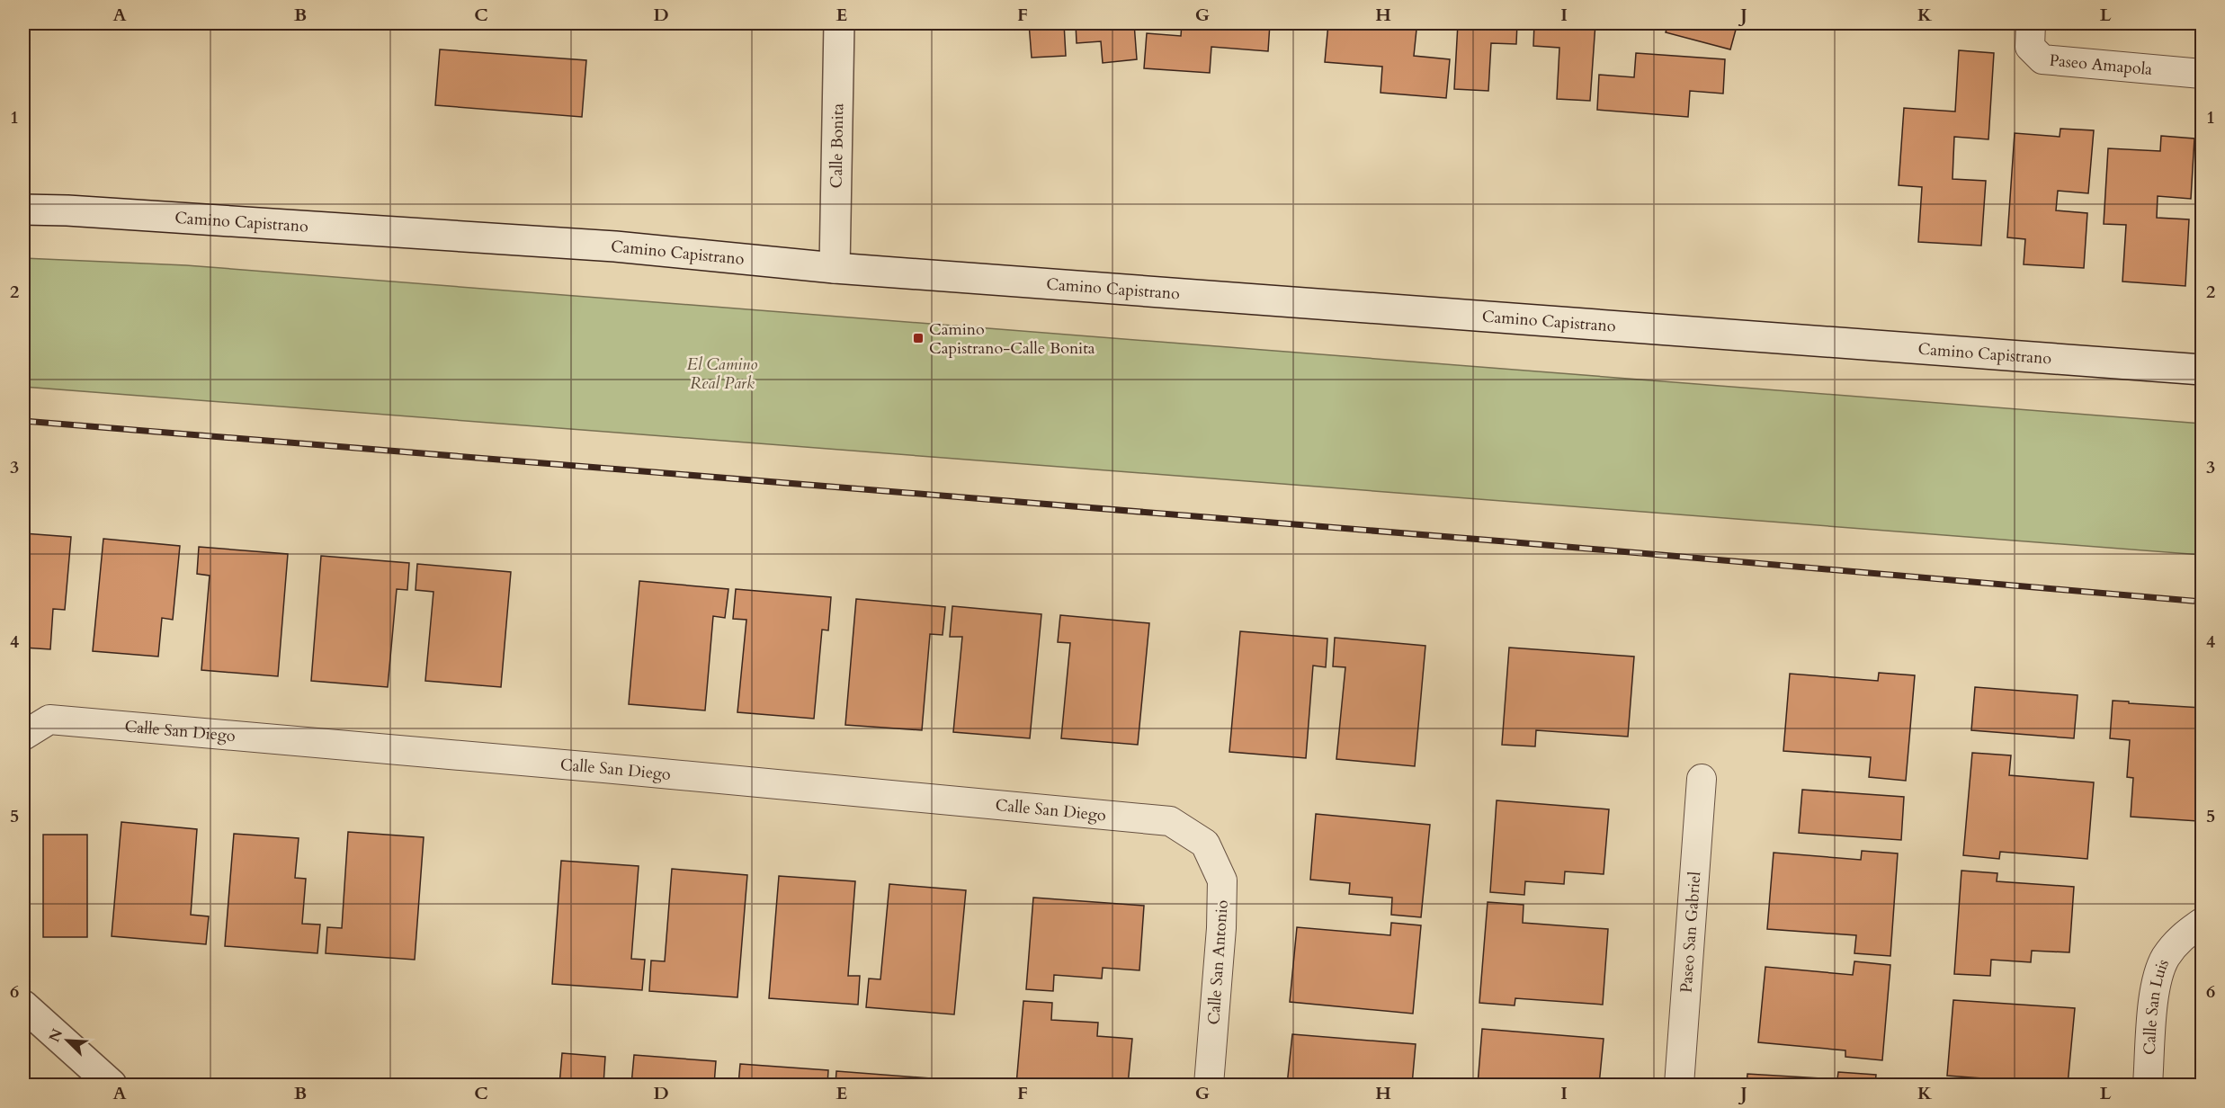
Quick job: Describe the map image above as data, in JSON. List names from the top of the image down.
{
  "streets": {
    "main road": ["Calle Bonita", "Camino Capistrano"],
    "street": [
      "Paseo Amapola",
      "Calle San Diego",
      "Paseo San Gabriel",
      "Calle San Antonio",
      "Calle San Luis"
    ]
  },
  "crossings": [
    ["Calle Bonita", "Camino Capistrano"],
    ["Calle San Diego", "Calle San Antonio"]
  ],
  "parks": ["El Camino Real Park"],
  "places": {
    "transit": ["Camino Capistrano-Calle Bonita"]
  },
  "north": "top left",
  "grid": {
    "columns": [
      "A",
      "B",
      "C",
      "D",
      "E",
      "F",
      "G",
      "H",
      "I",
      "J",
      "K",
      "L"
    ],
    "rows": [
      "1",
      "2",
      "3",
      "4",
      "5",
      "6"
    ]
  }
}
